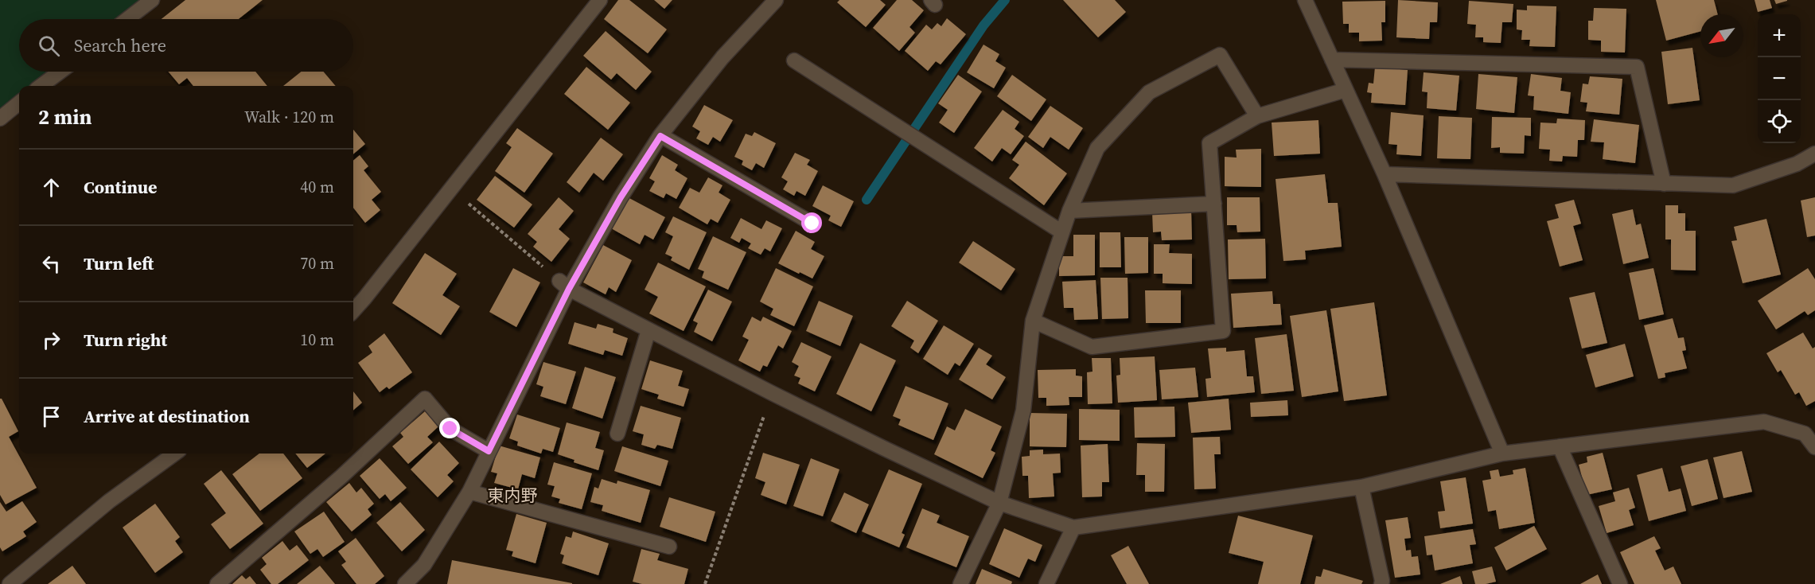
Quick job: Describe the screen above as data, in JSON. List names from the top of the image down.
{
  "districts": ["東内野"],
  "north": "bottom left",
  "page": {
    "map_buttons": ["+", "−"],
    "search": "Search here",
    "heading": ["2 min", "Walk · 120 m"],
    "list": [
      ["Continue", "40 m"],
      ["Turn left", "70 m"],
      ["Turn right", "10 m"],
      "Arrive at destination"
    ]
  }
}
